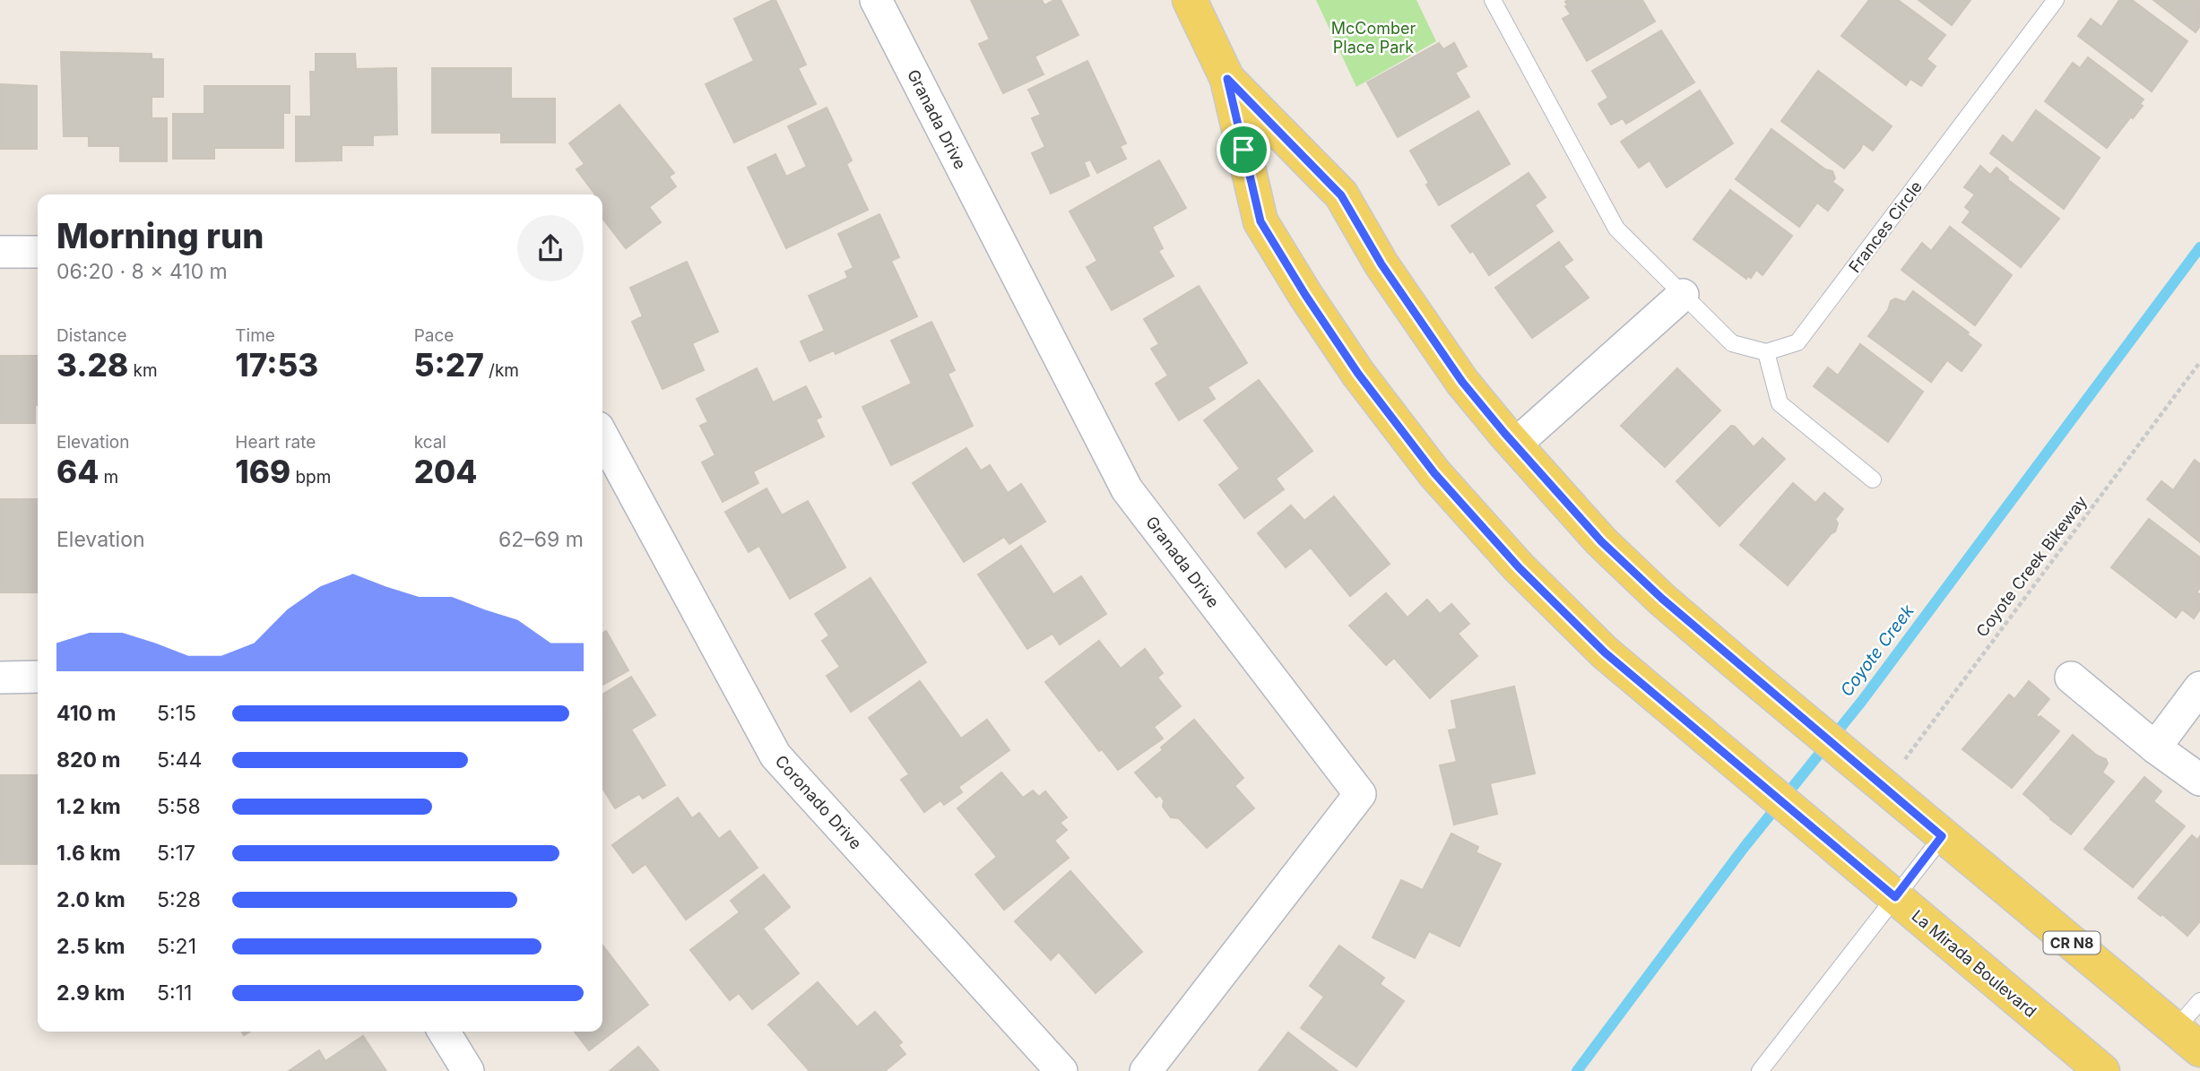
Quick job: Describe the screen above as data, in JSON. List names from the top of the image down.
{
  "streets": {
    "main road": ["CR N8", "La Mirada Boulevard"],
    "street": ["Granada Drive", "Coronado Drive"],
    "lane": ["Frances Circle"],
    "path": ["Coyote Creek Bikeway"]
  },
  "crossings": [
    ["Coyote Creek Bikeway", "La Mirada Boulevard"]
  ],
  "water": ["Coyote Creek"],
  "parks": ["McComber Place Park"],
  "page": {
    "heading": ["Morning run", "06:20 · 8 × 410 m"],
    "stats": [
      ["Distance", "3.28 km"],
      ["Time", "17:53"],
      ["Pace", "5:27 /km"],
      ["Elevation", "64 m"],
      ["Heart rate", "169 bpm"],
      ["kcal", "204"]
    ],
    "chart": ["Elevation", "62–69 m"],
    "list": [
      {
        "name": "410 m",
        "note": "5:15"
      },
      {
        "name": "820 m",
        "note": "5:44"
      },
      {
        "name": "1.2 km",
        "note": "5:58"
      },
      {
        "name": "1.6 km",
        "note": "5:17"
      },
      {
        "name": "2.0 km",
        "note": "5:28"
      },
      {
        "name": "2.5 km",
        "note": "5:21"
      },
      {
        "name": "2.9 km",
        "note": "5:11"
      }
    ]
  }
}
